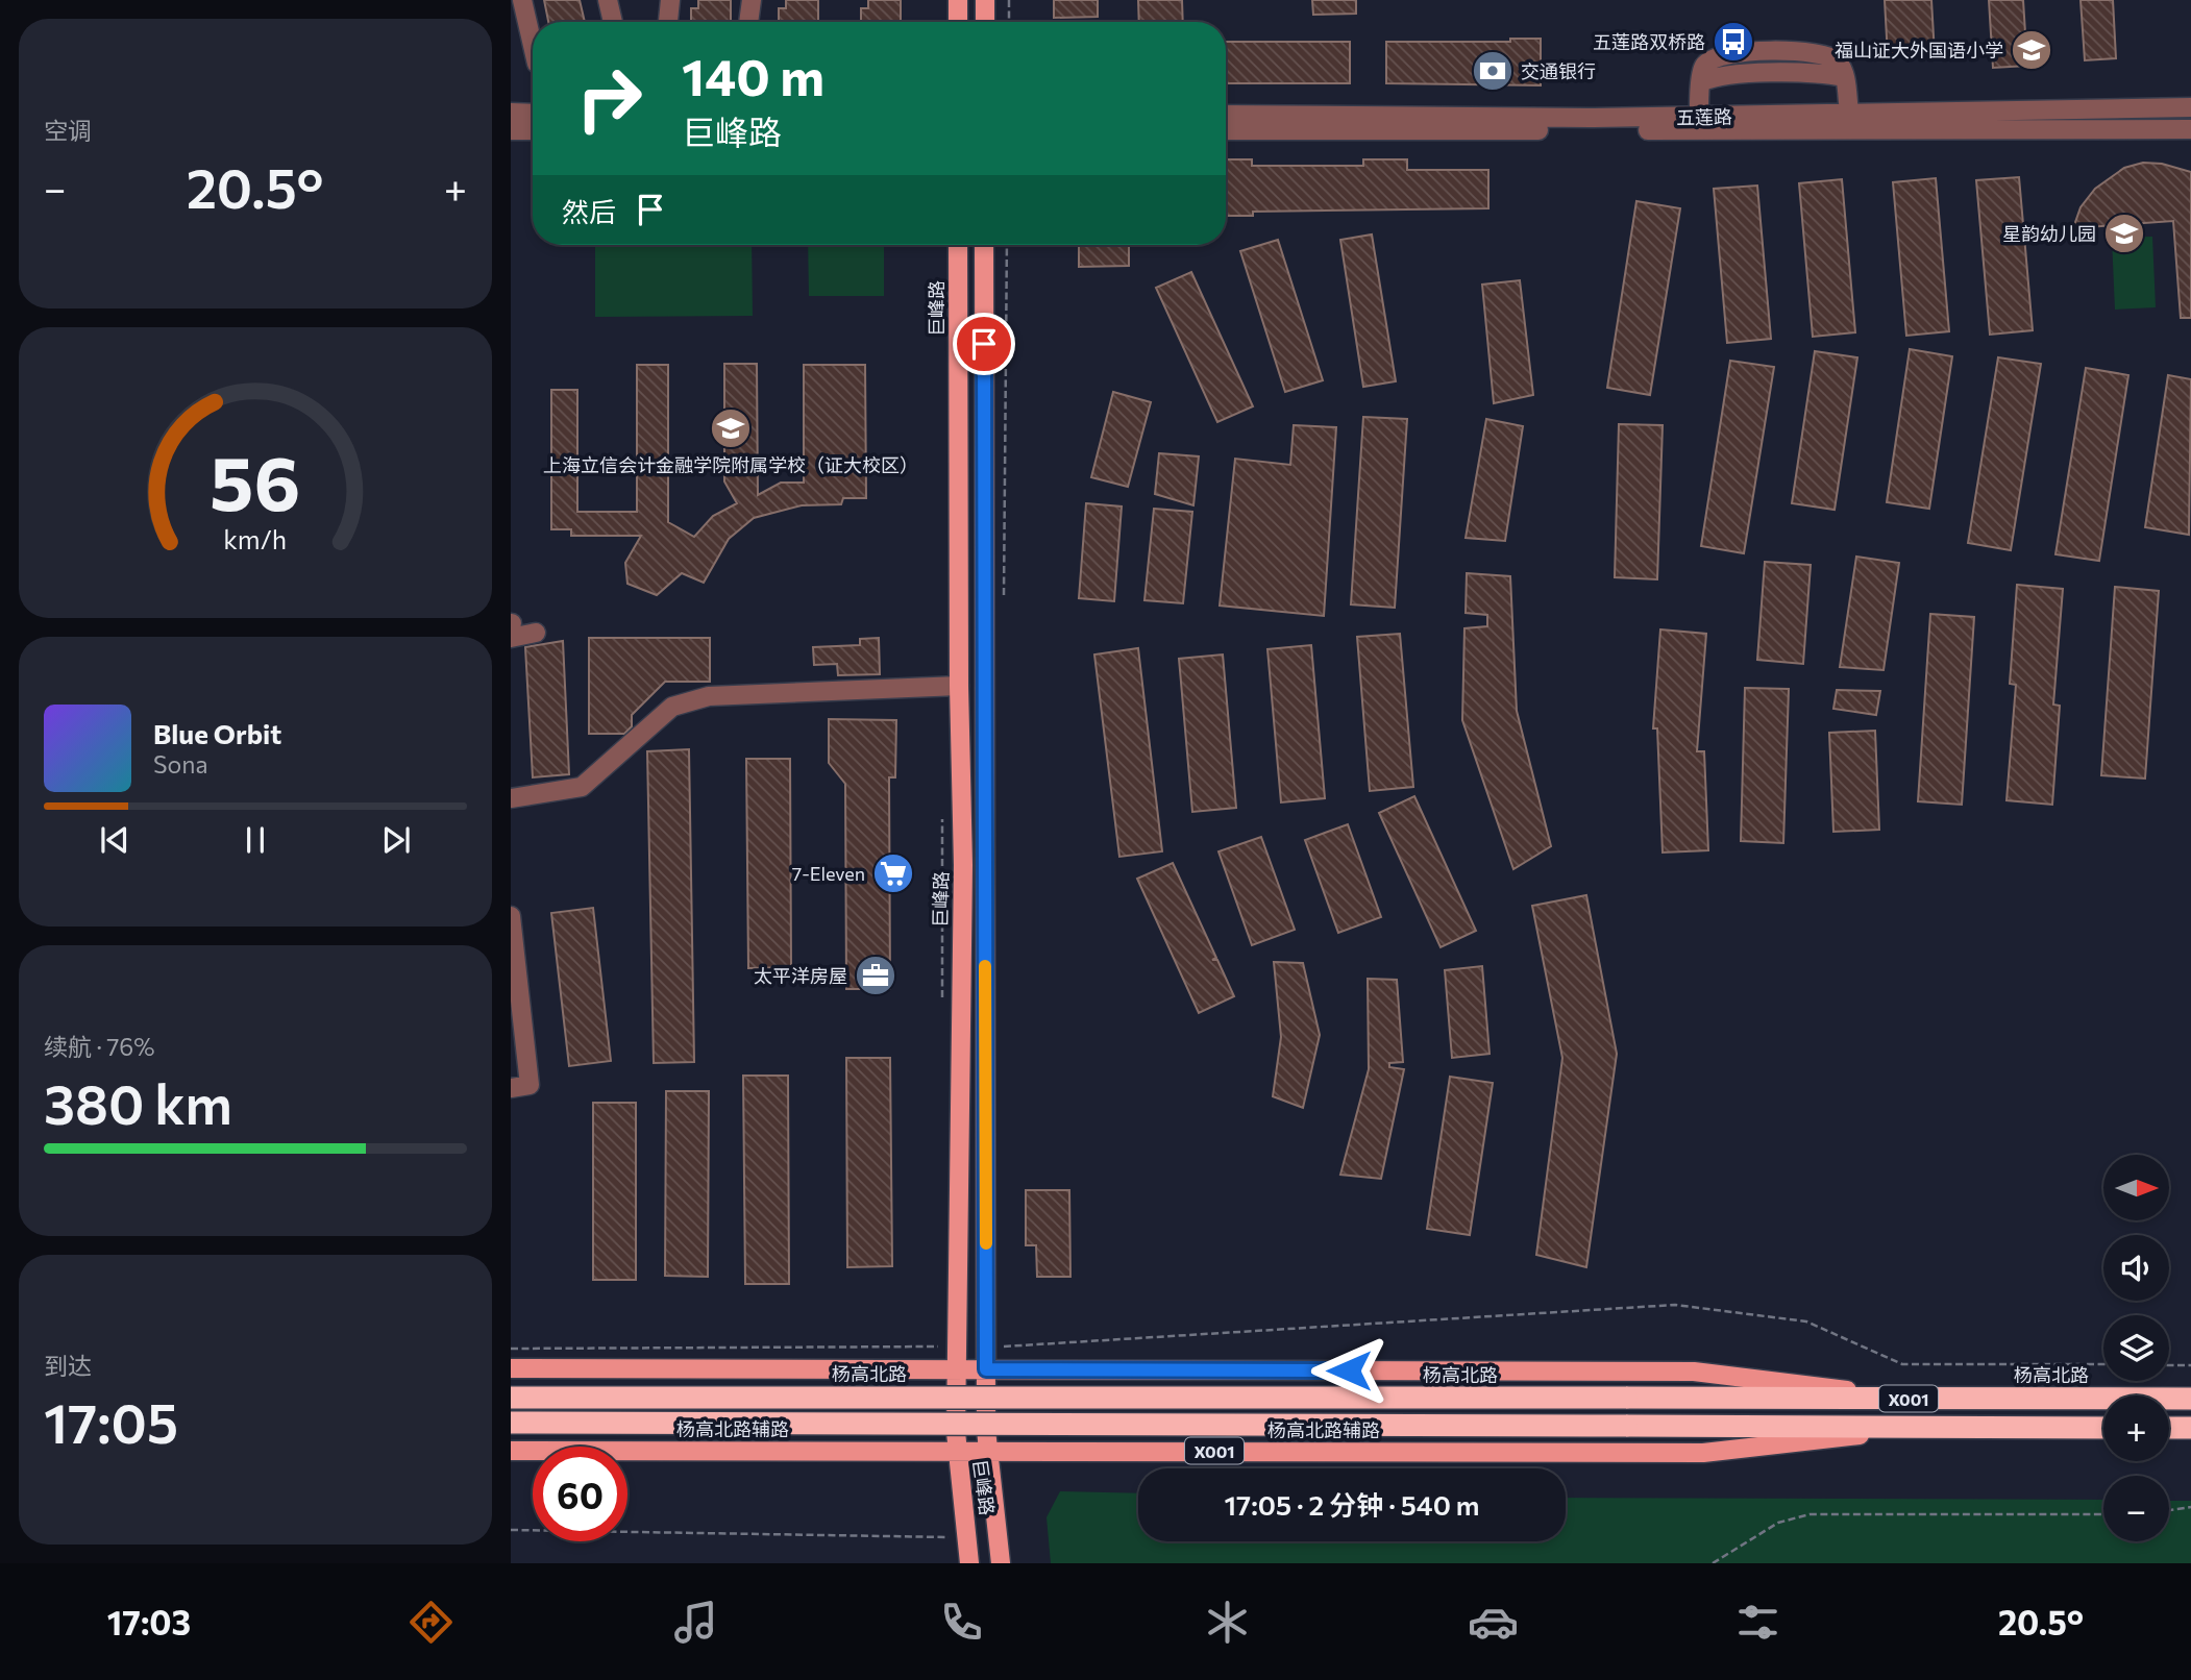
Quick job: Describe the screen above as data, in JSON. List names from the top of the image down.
{
  "streets": {
    "highway": ["杨高北路", "X001"],
    "main road": ["巨峰路", "杨高北路辅路"],
    "street": ["五莲路"]
  },
  "crossings": [
    ["巨峰路", "X001"],
    ["巨峰路", "杨高北路辅路"],
    ["杨高北路", "X001"],
    ["X001", "杨高北路辅路"]
  ],
  "places": {
    "bus stop": ["五莲路双桥路"],
    "school or university": ["福山证大外国语小学", "星韵幼儿园", "上海立信会计金融学院附属学校（证大校区）"],
    "bank": ["交通银行"],
    "supermarket": ["7-Eleven"],
    "office": ["太平洋房屋"]
  },
  "north": "right",
  "page": {
    "tile": [
      "空调",
      ["续航 · 76%", "380 km"],
      ["到达", "17:05"]
    ],
    "turn": ["140 m", "巨峰路"],
    "heat": ["−", "20.5°", "+"],
    "then": "然后",
    "song": ["Blue Orbit", "Sona"],
    "map_buttons": ["+", "−"],
    "limit": "60",
    "trip": "17:05 · 2 分钟 · 540 m",
    "tabs": ["17:03", "20.5°"],
    "gauge": ["56", "km/h"]
  }
}
